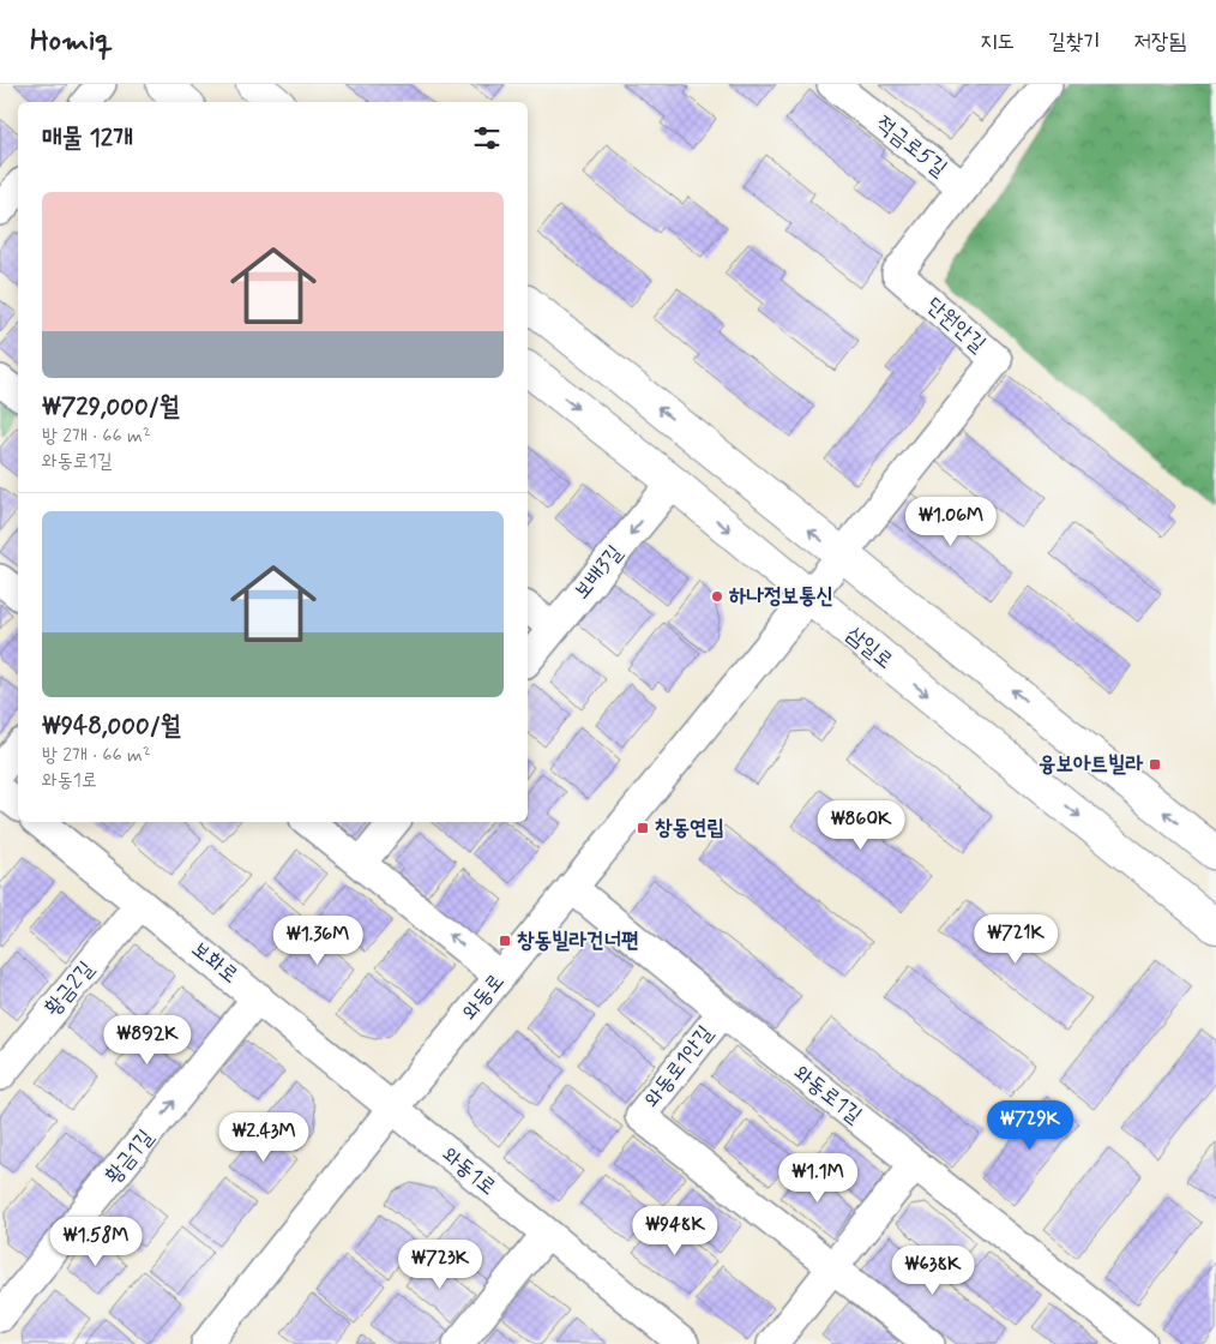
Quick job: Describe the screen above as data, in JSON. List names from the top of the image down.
{
  "streets": {
    "main road": ["삼일로"],
    "street": [
      "적금로5길",
      "단원안길",
      "보배3길",
      "보화로",
      "황금2길",
      "와동로",
      "와동로1안길",
      "와동로1길",
      "황금1길",
      "와동1로"
    ]
  },
  "crossings": [
    ["적금로5길", "단원안길"],
    ["단원안길", "삼일로"],
    ["단원안길", "와동로"],
    ["보배3길", "삼일로"],
    ["삼일로", "와동로"],
    ["보화로", "황금2길"],
    ["보화로", "와동로"],
    ["보화로", "황금1길"],
    ["보화로", "와동1로"],
    ["와동로", "와동로1길"],
    ["와동로", "와동1로"],
    ["와동로1안길", "와동로1길"]
  ],
  "one_way": ["보배3길", "황금1길"],
  "places": {
    "other": ["하나정보통신"],
    "transit": ["융보아트빌라", "창동연립", "창동빌라건너편"]
  },
  "page": {
    "header": "Homiq",
    "nav": ["지도", "길찾기", "저장됨"],
    "heading": "매물 12개",
    "list": [
      {
        "name": "₩729,000/월",
        "note": "방 2개 · 66 m² · 와동로1길"
      },
      {
        "name": "₩948,000/월",
        "note": "방 2개 · 66 m² · 와동1로"
      }
    ],
    "price": [
      "₩1.06M",
      "₩860K",
      "₩721K",
      "₩1.36M",
      "₩892K",
      "₩729K",
      "₩2.43M",
      "₩1.1M",
      "₩948K",
      "₩1.58M",
      "₩723K",
      "₩638K"
    ]
  }
}
